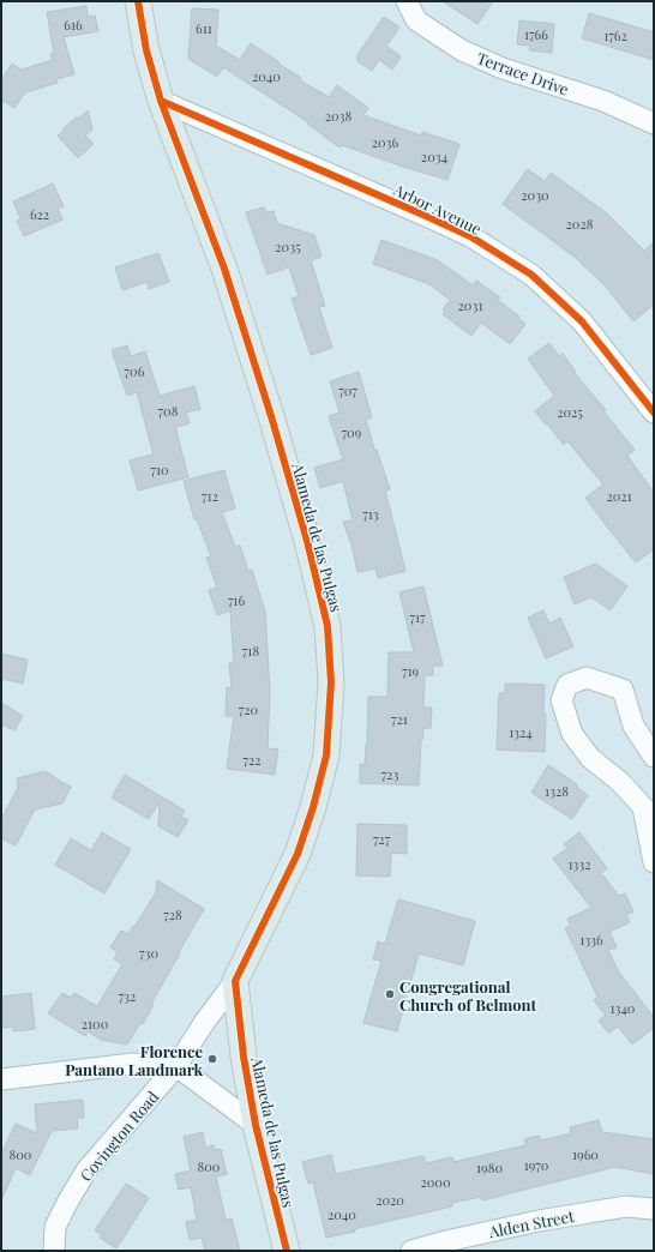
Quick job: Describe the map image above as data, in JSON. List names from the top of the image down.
{
  "streets": {
    "main road": ["Alameda de las Pulgas"],
    "street": [
      "Terrace Drive",
      "Arbor Avenue",
      "Covington Road",
      "Alden Street"
    ]
  },
  "crossings": [
    ["Arbor Avenue", "Alameda de las Pulgas"],
    ["Alameda de las Pulgas", "Covington Road"]
  ],
  "places": ["Congregational Church of Belmont", "Florence Pantano Landmark"],
  "house_numbers": [
    "616",
    "611",
    "1766",
    "1762",
    "2040",
    "2038",
    "2036",
    "2034",
    "2030",
    "622",
    "2028",
    "2035",
    "2031",
    "706",
    "707",
    "708",
    "2025",
    "709",
    "710",
    "712",
    "2021",
    "713",
    "716",
    "717",
    "718",
    "719",
    "720",
    "721",
    "1324",
    "722",
    "723",
    "1328",
    "727",
    "1332",
    "728",
    "1336",
    "730",
    "732",
    "1340",
    "2100",
    "800",
    "1960",
    "1970",
    "800",
    "1980",
    "2000",
    "2020",
    "2040"
  ]
}
